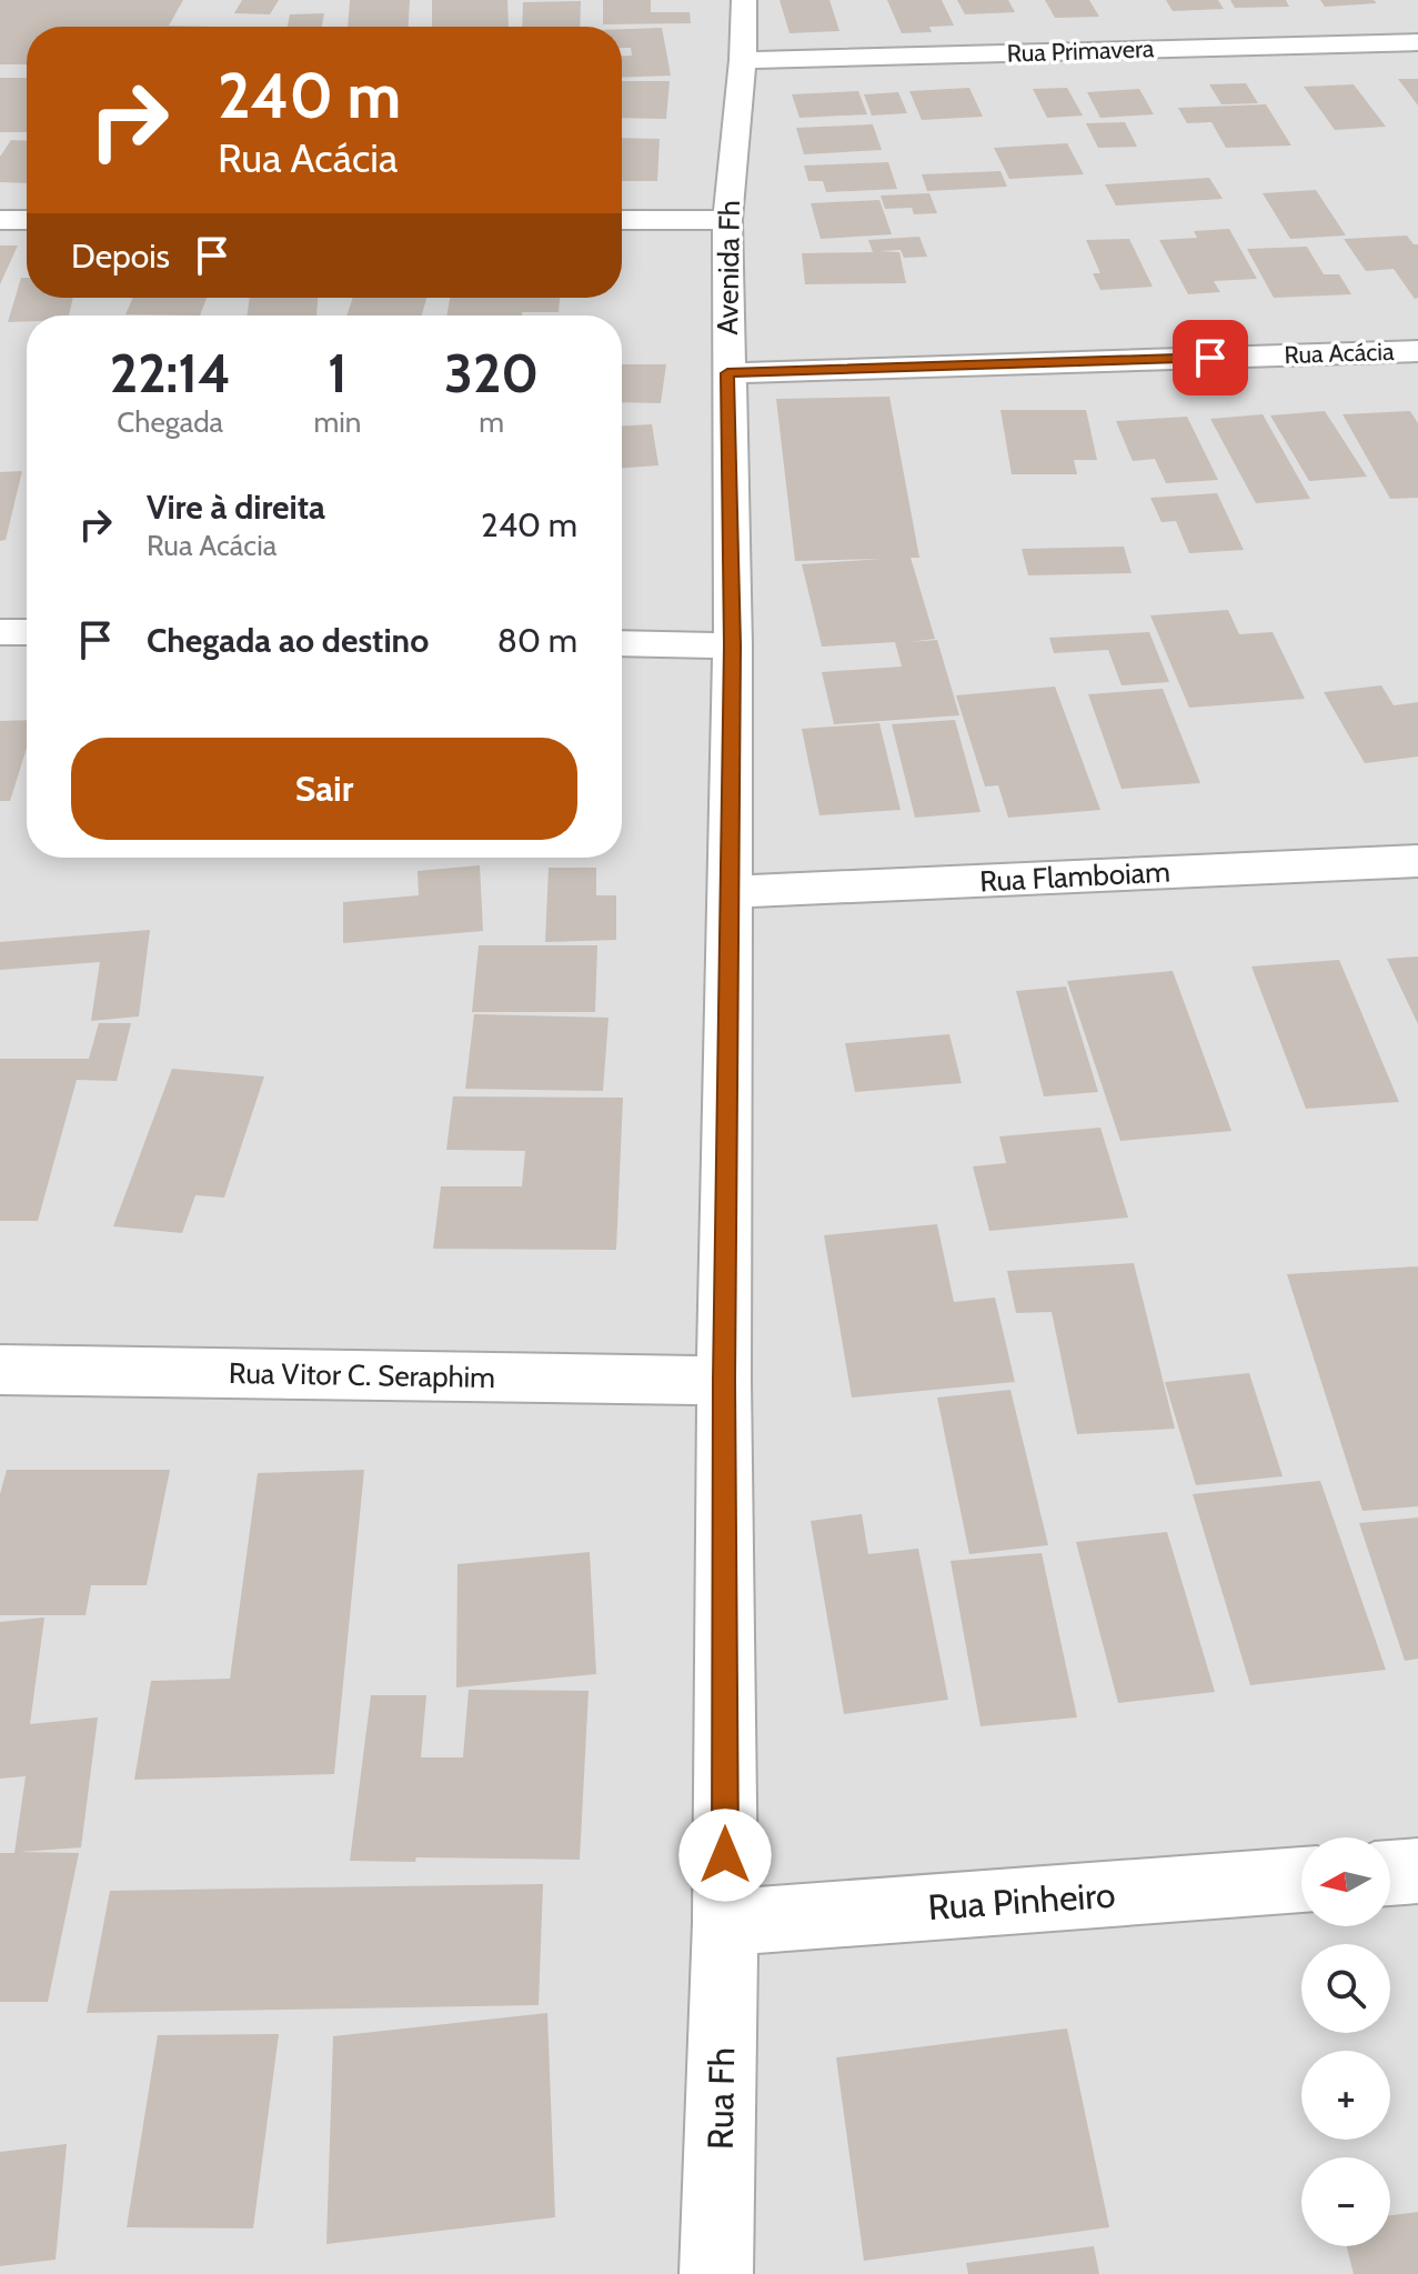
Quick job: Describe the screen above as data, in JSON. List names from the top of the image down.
{
  "streets": {
    "street": [
      "Rua Primavera",
      "Avenida Fh",
      "Rua Acácia",
      "Rua Flamboiam",
      "Rua Vitor C. Seraphim",
      "Rua Pinheiro",
      "Rua Fh"
    ]
  },
  "crossings": [
    ["Rua Primavera", "Avenida Fh"],
    ["Avenida Fh", "Rua Acácia"],
    ["Avenida Fh", "Rua Flamboiam"],
    ["Avenida Fh", "Rua Vitor C. Seraphim"],
    ["Avenida Fh", "Rua Pinheiro"],
    ["Avenida Fh", "Rua Fh"],
    ["Rua Pinheiro", "Rua Fh"]
  ],
  "north": "left",
  "page": {
    "turn": ["240 m", "Rua Acácia"],
    "then": "Depois",
    "eta": [
      "22:14",
      "Chegada",
      "1",
      "min",
      "320",
      "m"
    ],
    "list": [
      {
        "name": "Vire à direita",
        "note": "Rua Acácia",
        "value": "240 m"
      },
      {
        "name": "Chegada ao destino",
        "value": "80 m"
      }
    ],
    "buttons": "Sair",
    "map_buttons": ["+", "−"]
  }
}
